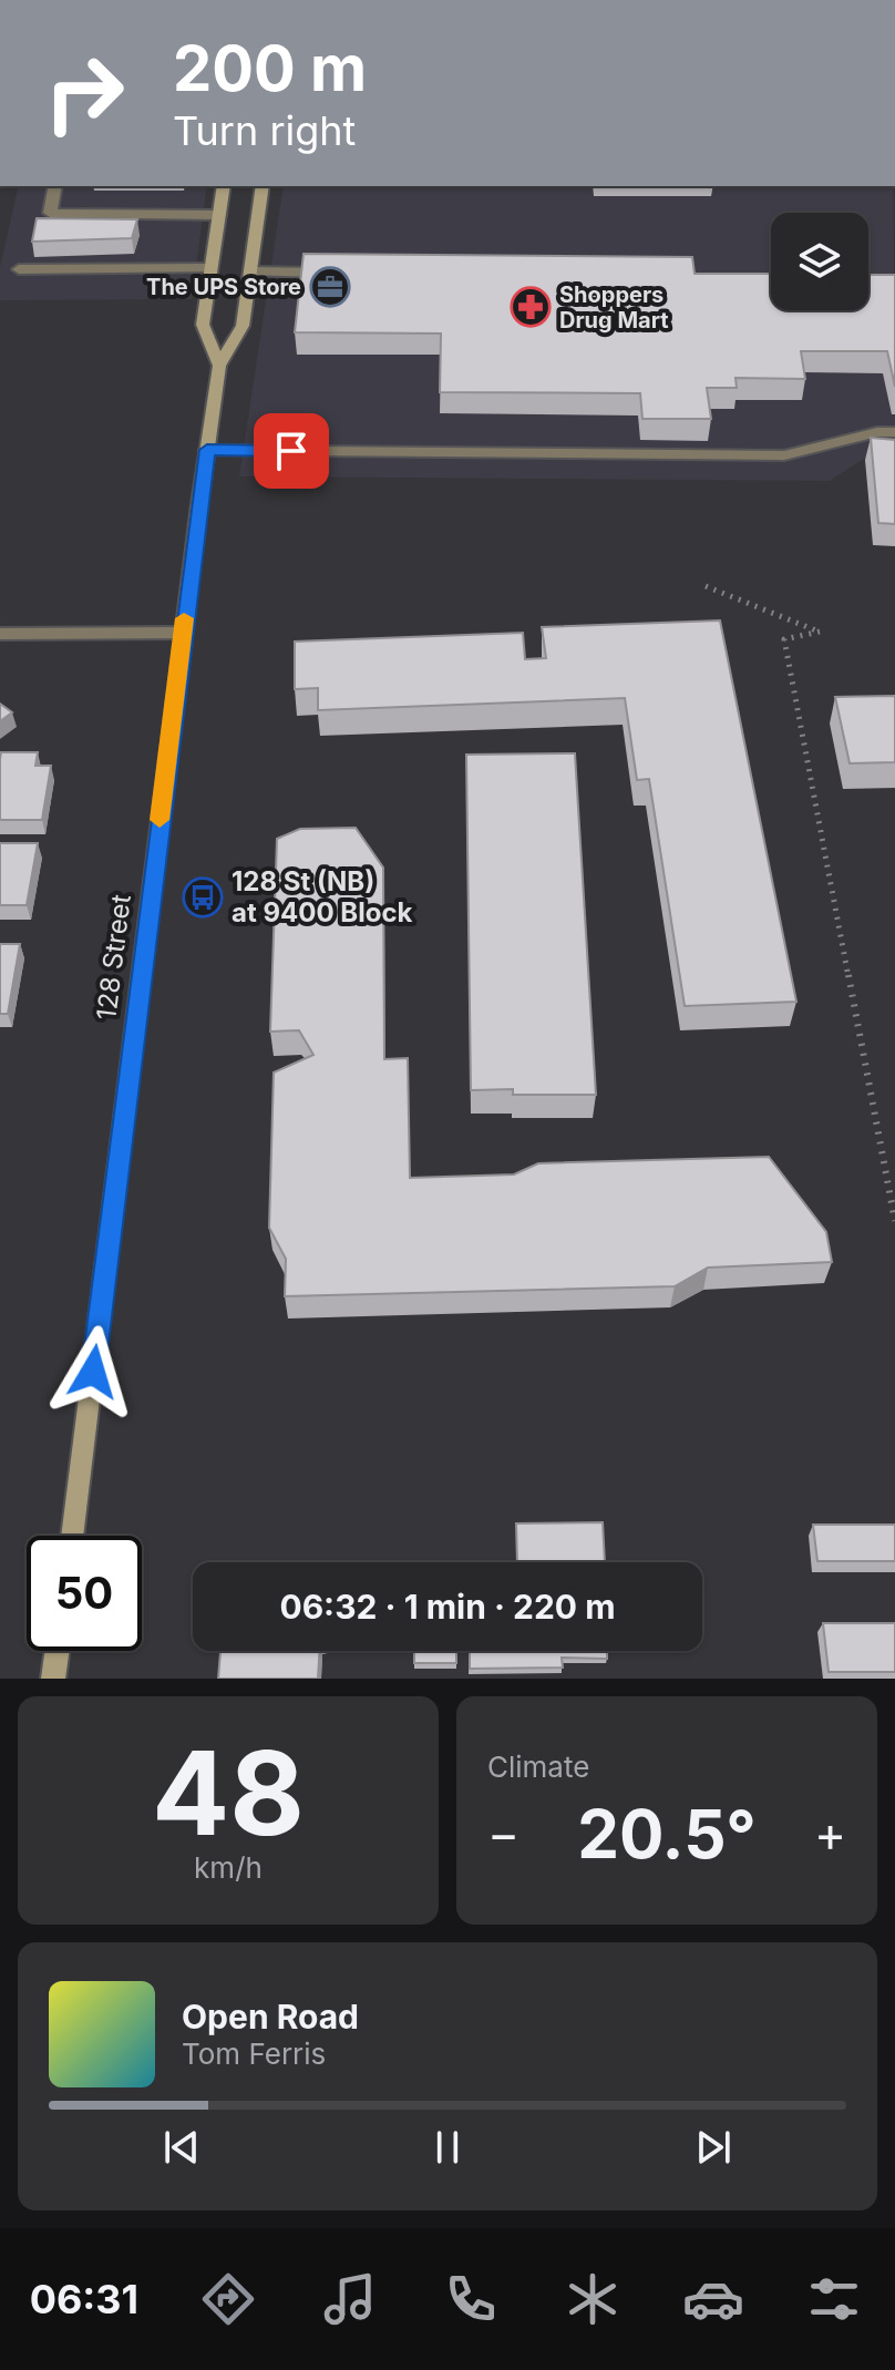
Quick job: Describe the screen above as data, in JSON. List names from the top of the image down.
{
  "streets": {
    "main road": ["128 Street"]
  },
  "places": {
    "office": ["The UPS Store"],
    "pharmacy": ["Shoppers Drug Mart"],
    "bus stop": ["128 St (NB) at 9400 Block"]
  },
  "page": {
    "turn": ["200 m", "Turn right"],
    "limit": "50",
    "trip": "06:32 · 1 min · 220 m",
    "tile": [
      ["48", "km/h"],
      "Climate"
    ],
    "heat": ["−", "20.5°", "+"],
    "song": ["Open Road", "Tom Ferris"],
    "tabs": "06:31"
  }
}
